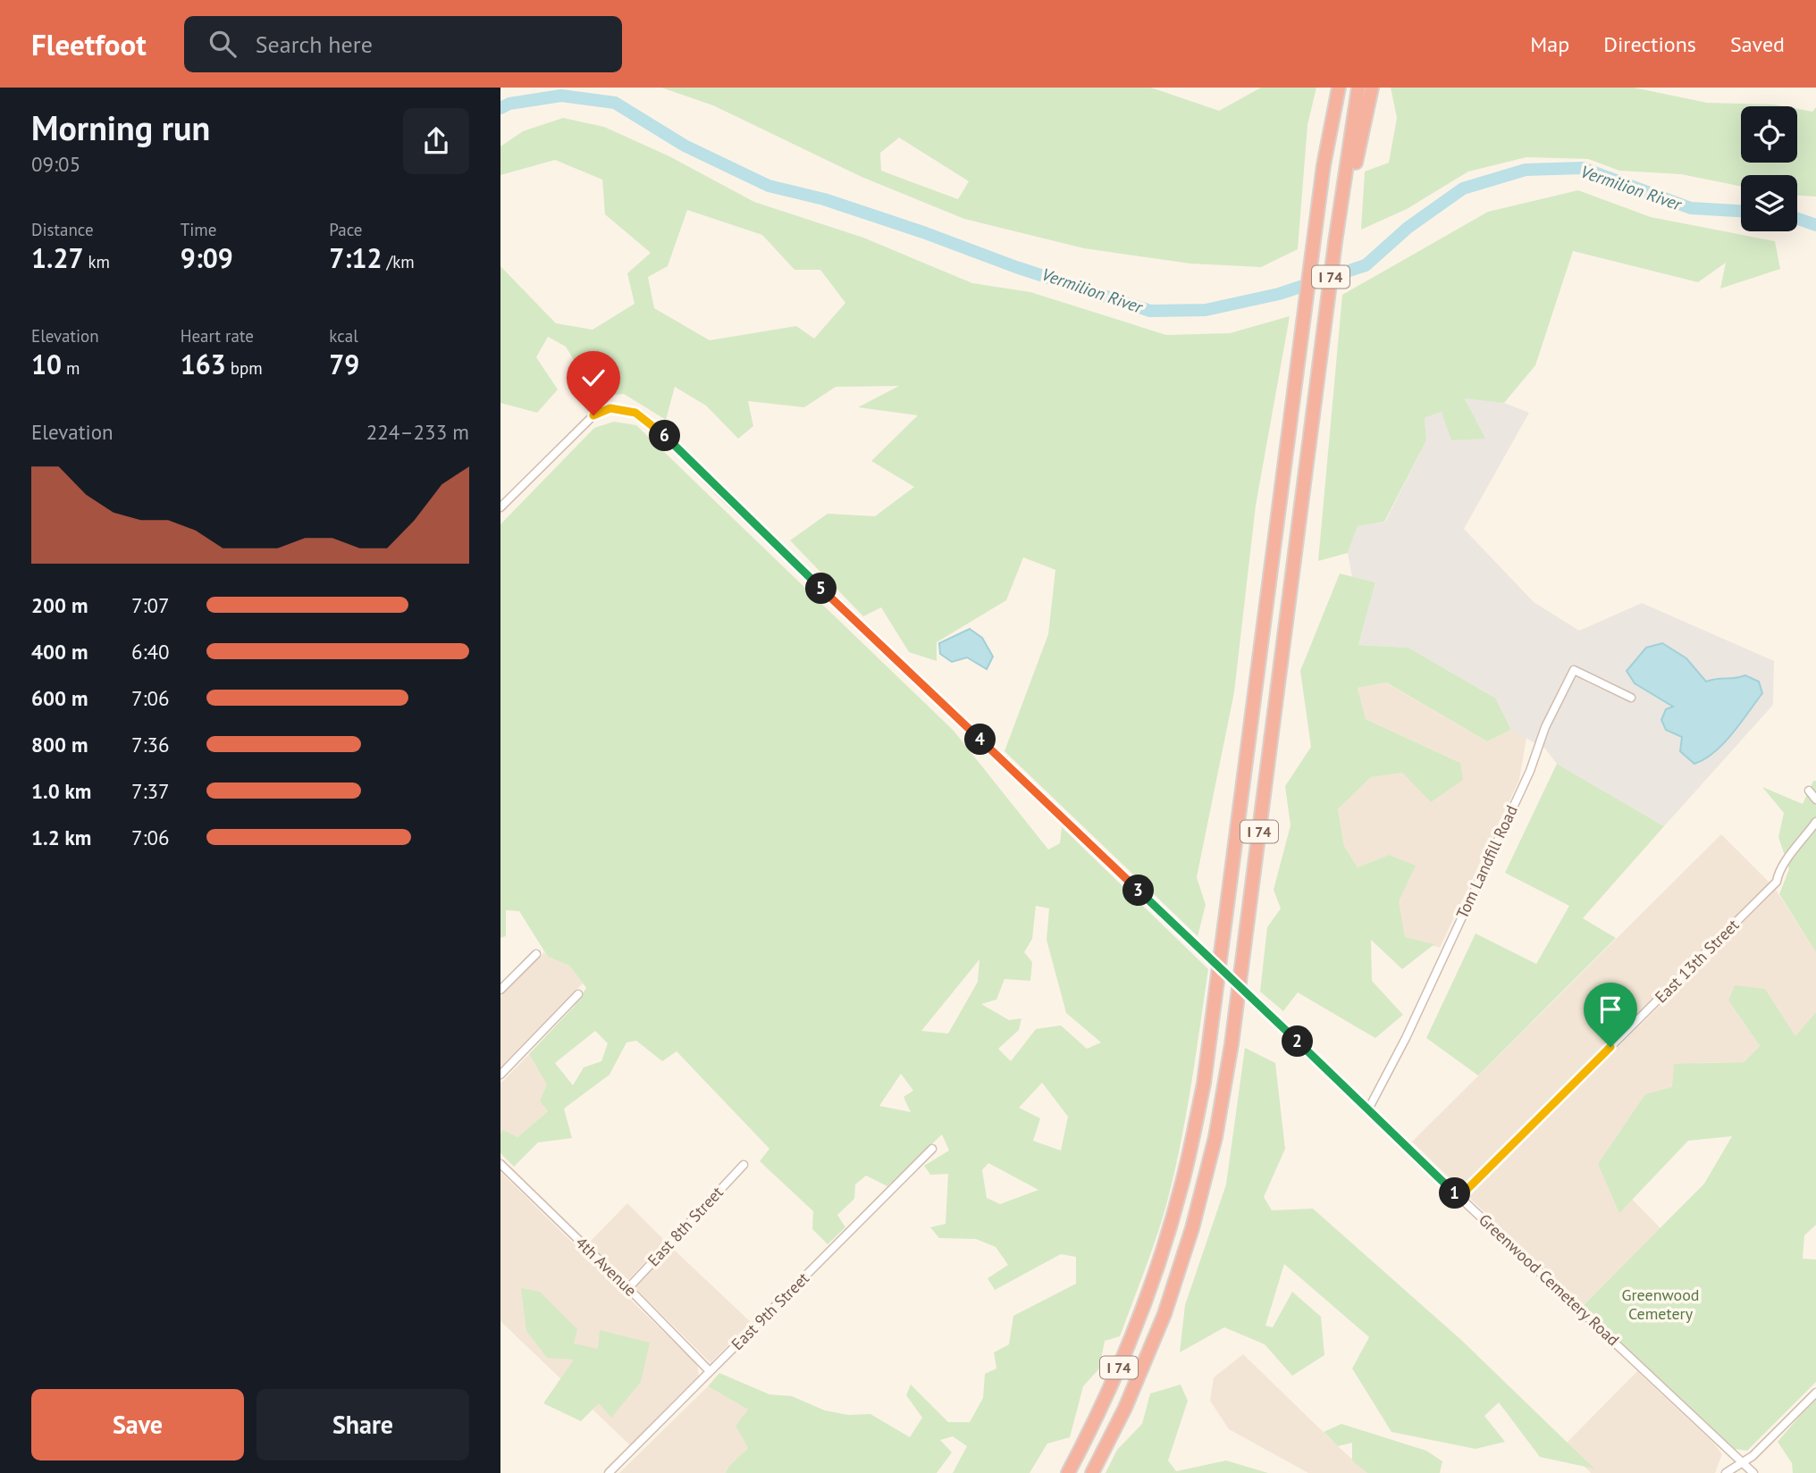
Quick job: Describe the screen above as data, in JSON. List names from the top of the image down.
{
  "streets": {
    "highway": ["I 74"],
    "street": [
      "Tom Landfill Road",
      "East 13th Street",
      "East 8th Street",
      "4th Avenue",
      "Greenwood Cemetery Road",
      "East 9th Street"
    ]
  },
  "crossings": [
    ["Tom Landfill Road", "Greenwood Cemetery Road"],
    ["East 13th Street", "Greenwood Cemetery Road"],
    ["East 8th Street", "4th Avenue"],
    ["4th Avenue", "East 9th Street"]
  ],
  "water": ["Vermilion River"],
  "parks": ["Greenwood Cemetery"],
  "page": {
    "header": "Fleetfoot",
    "search": "Search here",
    "nav": ["Map", "Directions", "Saved"],
    "heading": ["Morning run", "09:05"],
    "stats": [
      ["Distance", "1.27 km"],
      ["Time", "9:09"],
      ["Pace", "7:12 /km"],
      ["Elevation", "10 m"],
      ["Heart rate", "163 bpm"],
      ["kcal", "79"]
    ],
    "chart": ["Elevation", "224–233 m"],
    "pins": [
      "6",
      "5",
      "4",
      "3",
      "2",
      "1"
    ],
    "list": [
      {
        "name": "200 m",
        "note": "7:07"
      },
      {
        "name": "400 m",
        "note": "6:40"
      },
      {
        "name": "600 m",
        "note": "7:06"
      },
      {
        "name": "800 m",
        "note": "7:36"
      },
      {
        "name": "1.0 km",
        "note": "7:37"
      },
      {
        "name": "1.2 km",
        "note": "7:06"
      }
    ],
    "buttons": ["Save", "Share"]
  }
}
